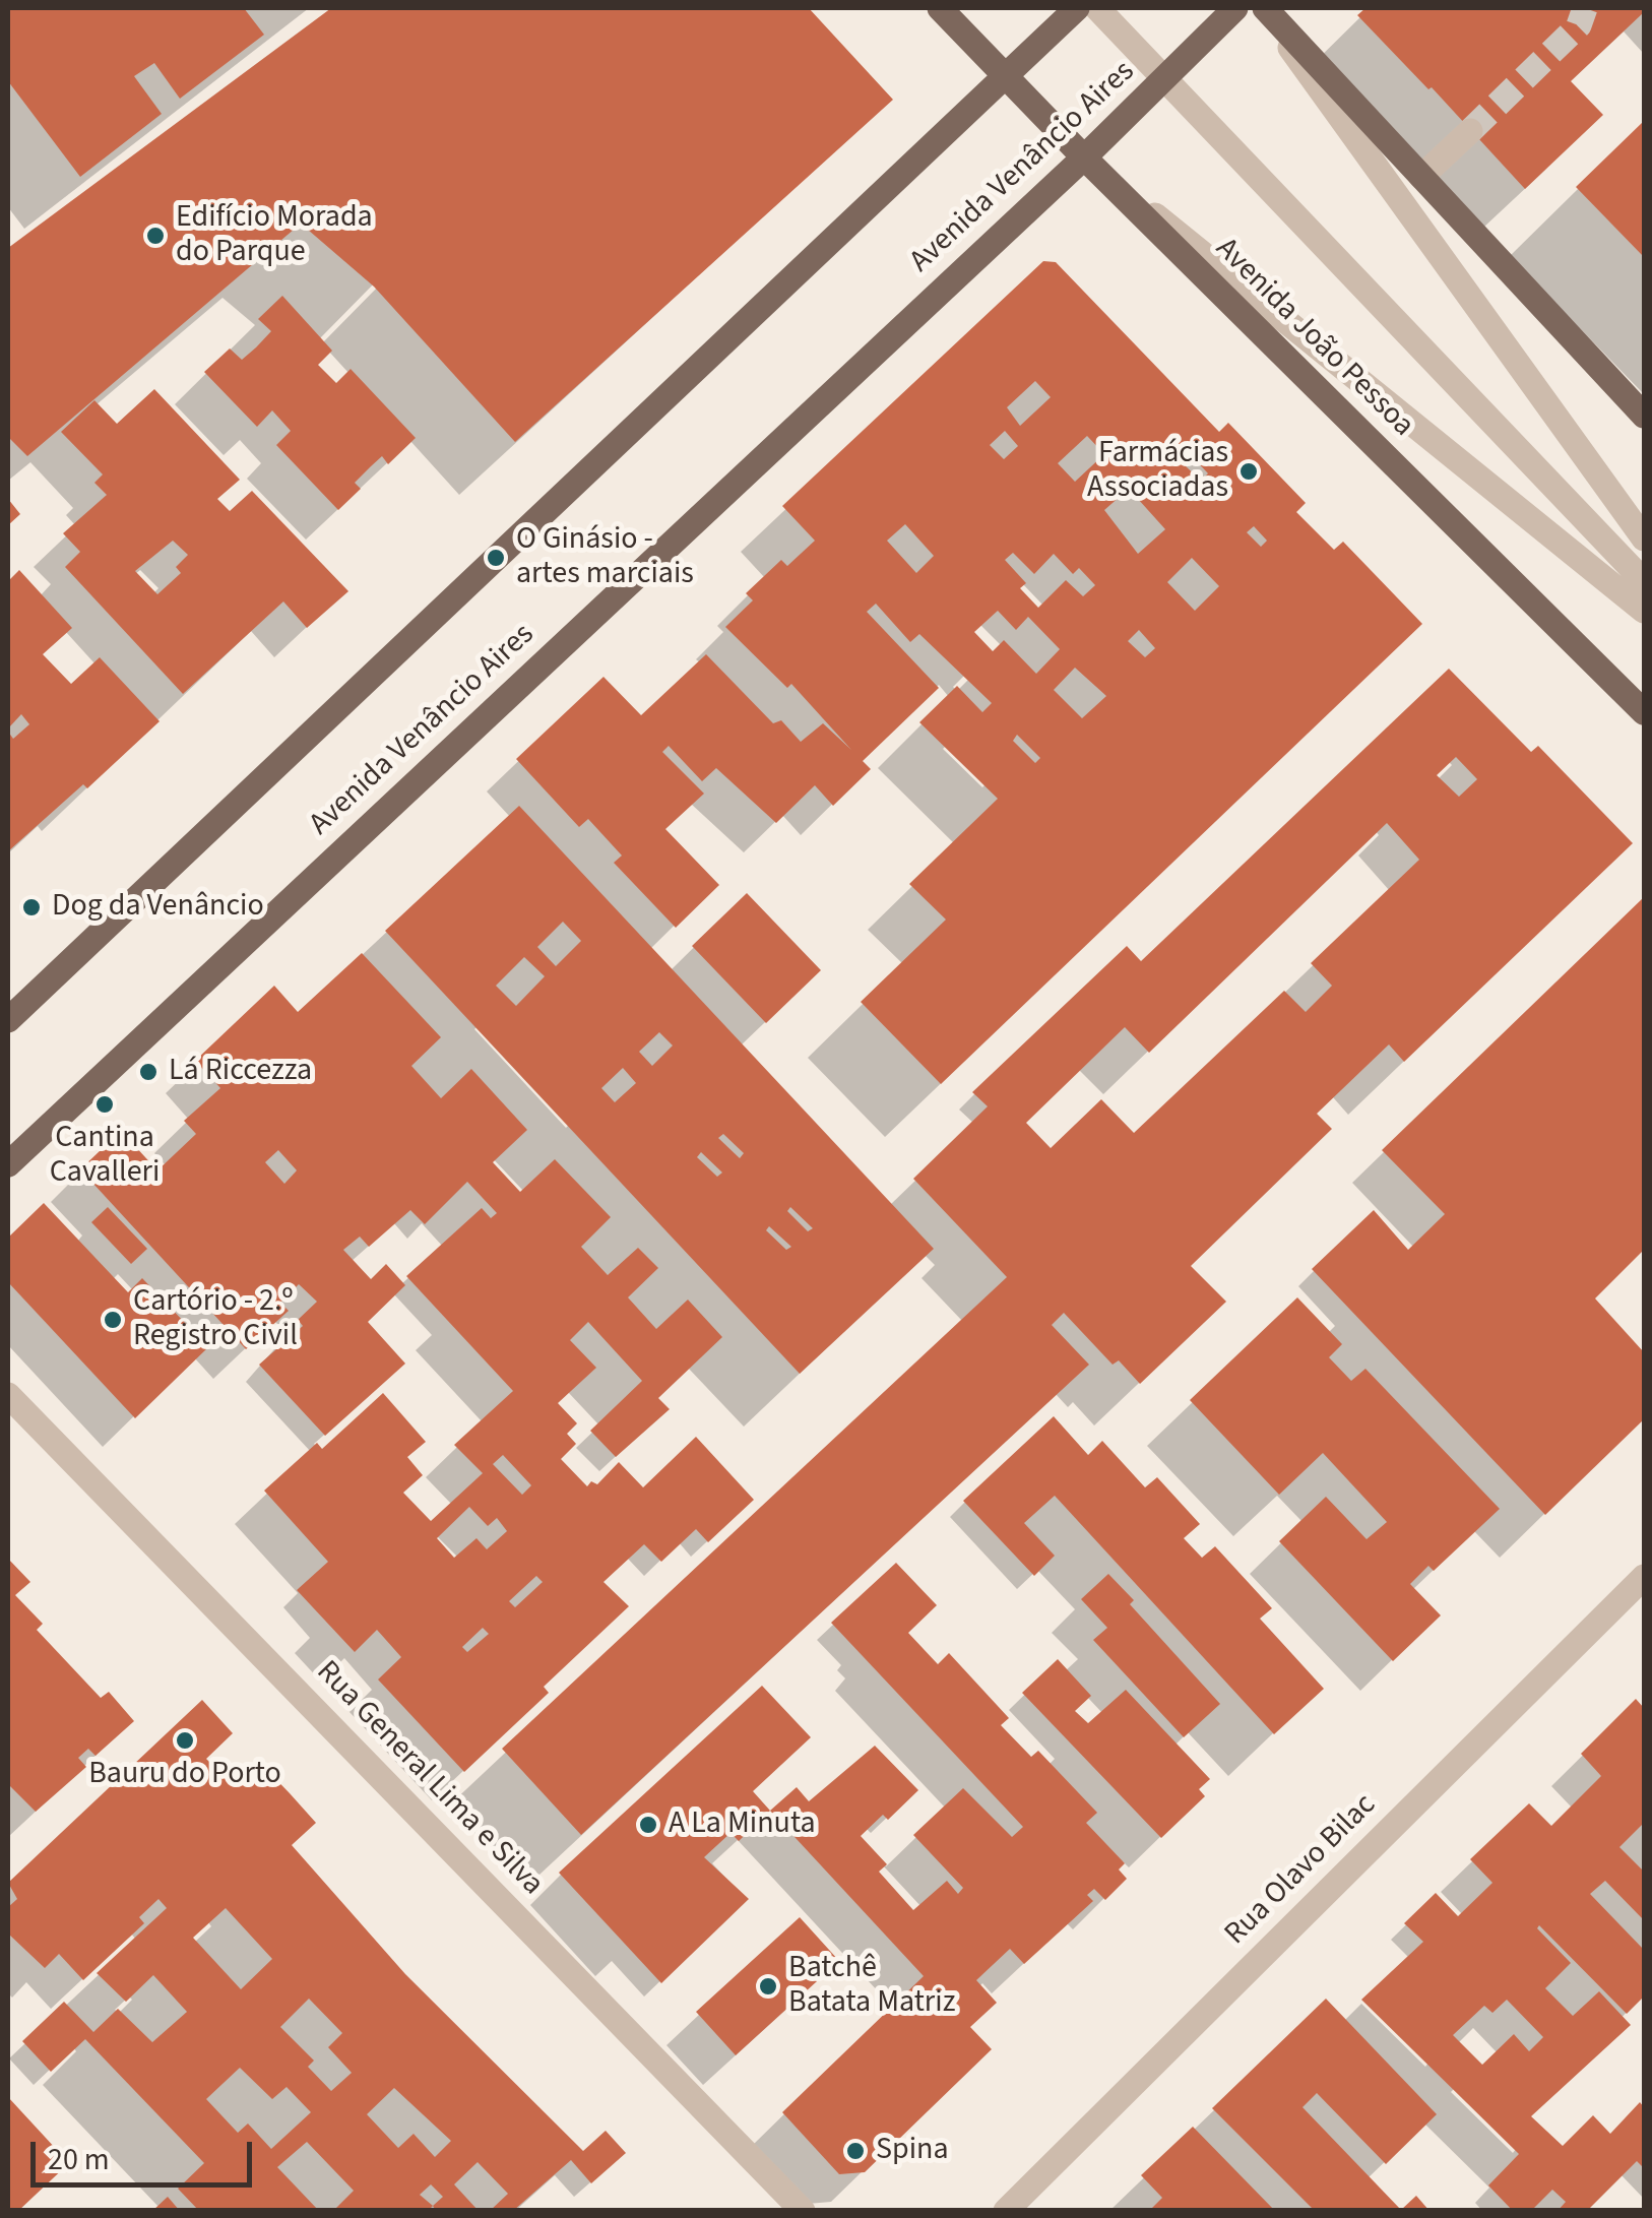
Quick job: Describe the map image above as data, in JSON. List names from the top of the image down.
{
  "streets": {
    "main road": ["Avenida Venâncio Aires", "Avenida João Pessoa"],
    "street": ["Rua General Lima e Silva", "Rua Olavo Bilac"]
  },
  "crossings": [
    ["Avenida Venâncio Aires", "Avenida João Pessoa"]
  ],
  "places": [
    "Edifício Morada do Parque",
    "Farmácias Associadas",
    "O Ginásio - artes marciais",
    "Dog da Venâncio",
    "Lá Riccezza",
    "Cantina Cavalleri",
    "Cartório - 2.º Registro Civil",
    "Bauru do Porto",
    "A La Minuta",
    "Batchê Batata Matriz",
    "Spina"
  ],
  "scale_bar": "20 m"
}
